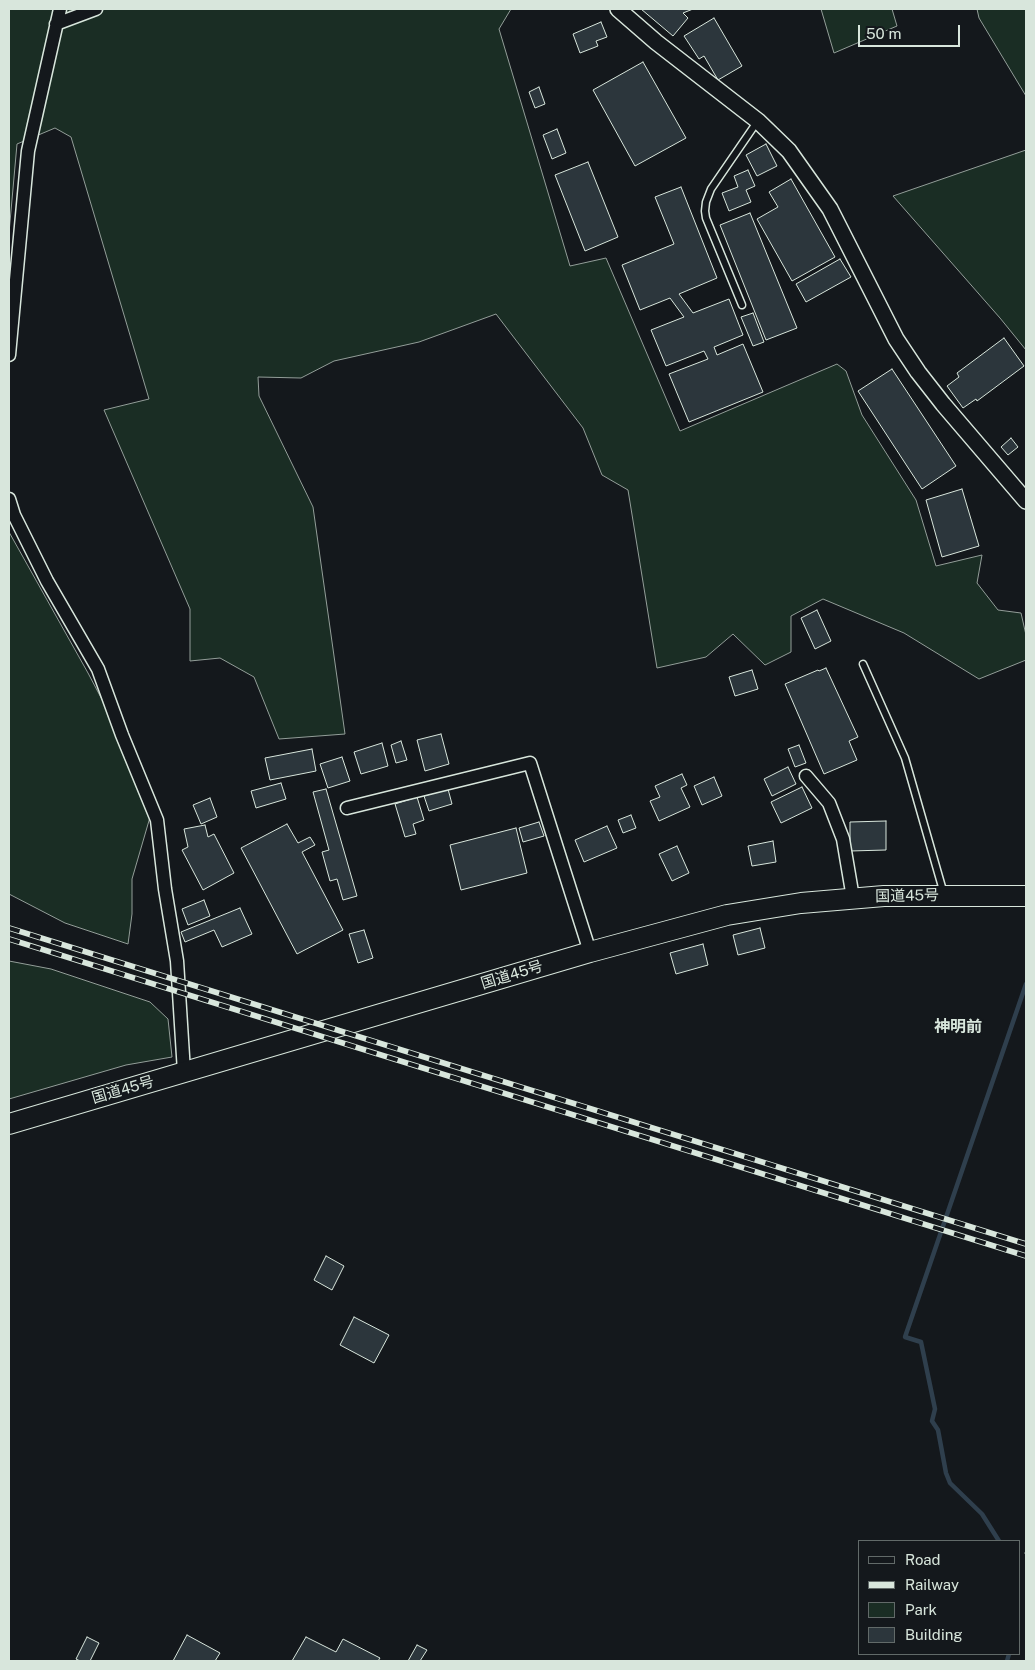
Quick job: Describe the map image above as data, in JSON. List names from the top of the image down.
{
  "streets": {
    "highway": ["国道45号"]
  },
  "districts": ["神明前"],
  "legend": [
    "Road",
    "Railway",
    "Park",
    "Building"
  ],
  "scale_bar": "50 m"
}
